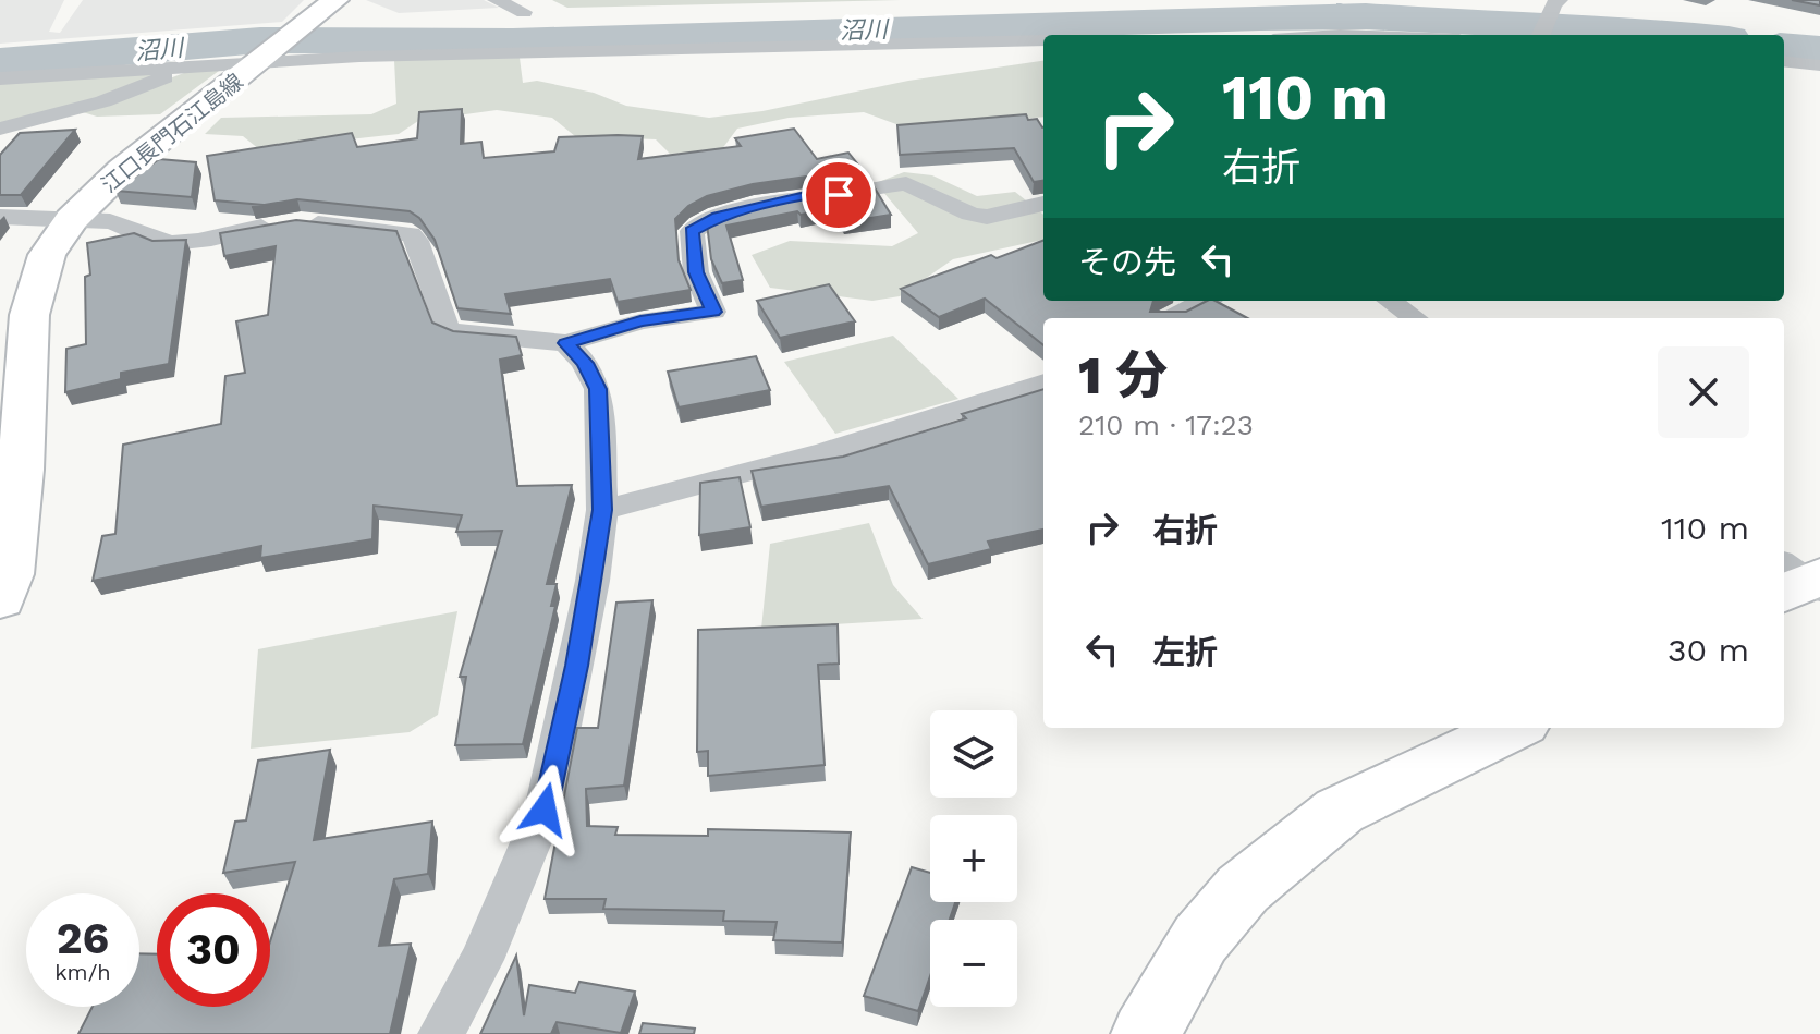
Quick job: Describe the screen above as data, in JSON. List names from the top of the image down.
{
  "streets": {
    "main road": ["江口長門石江島線"]
  },
  "water": ["沼川"],
  "page": {
    "turn": ["110 m", "右折"],
    "then": "その先",
    "heading": ["1 分", "210 m · 17:23"],
    "list": [
      {
        "name": "右折",
        "value": "110 m"
      },
      {
        "name": "左折",
        "value": "30 m"
      }
    ],
    "map_buttons": ["+", "−"],
    "speed": "26 km/h",
    "limit": "30"
  }
}
